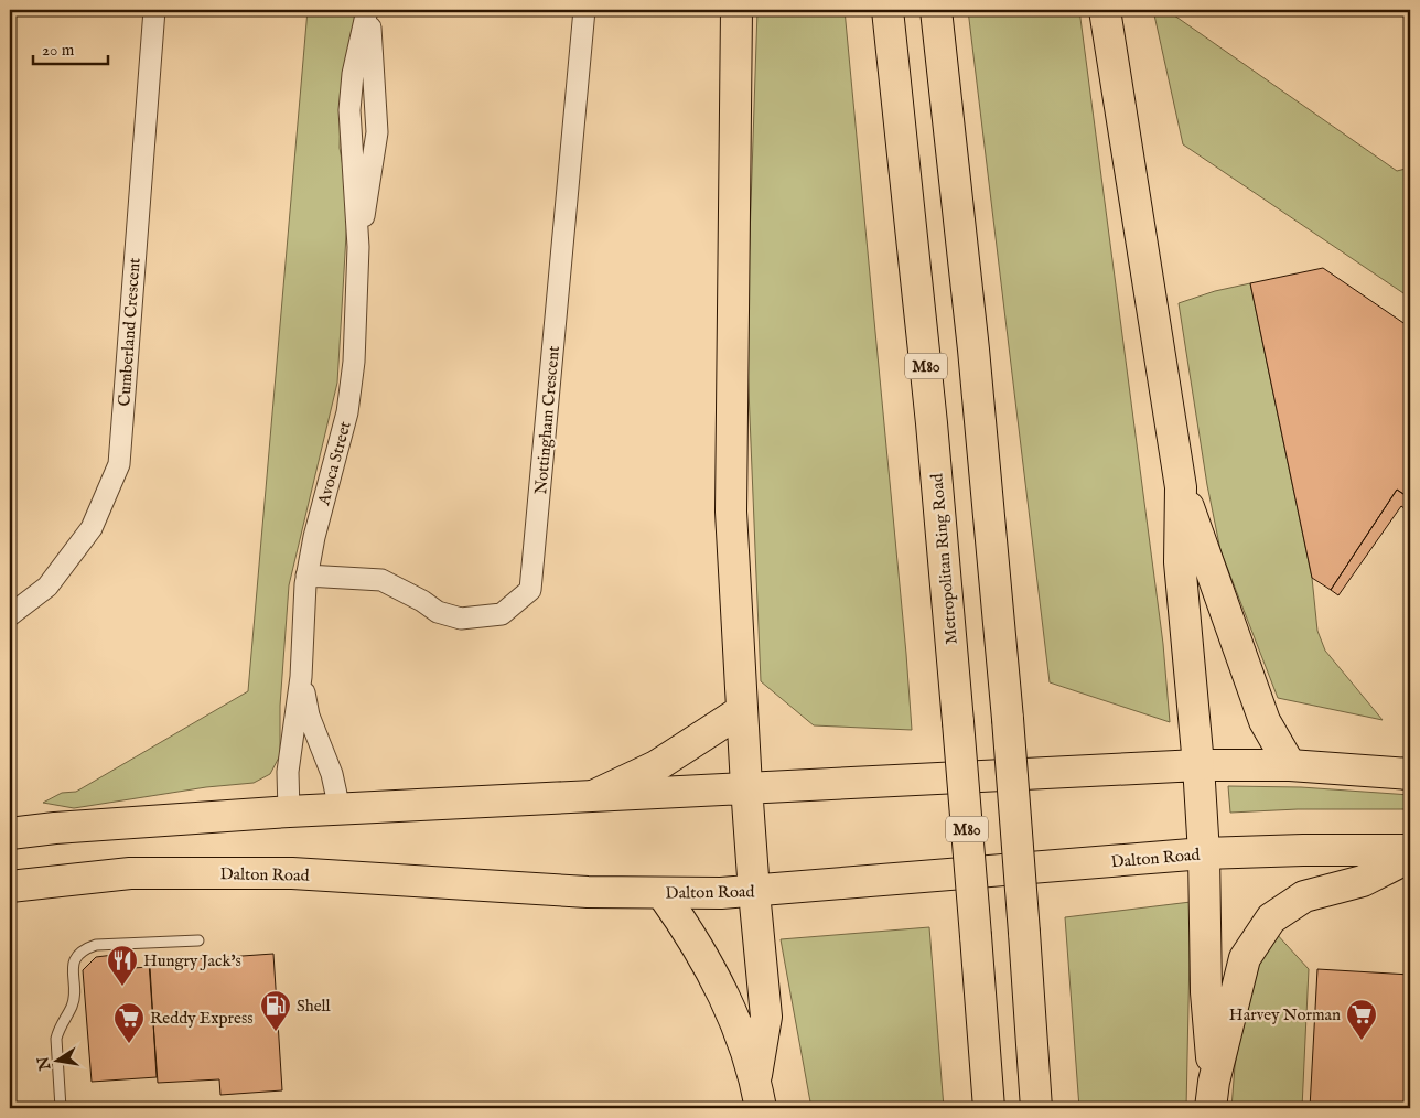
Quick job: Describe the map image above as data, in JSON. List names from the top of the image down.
{
  "streets": {
    "main road": ["M80", "Metropolitan Ring Road", "Dalton Road"],
    "street": ["Cumberland Crescent", "Nottingham Crescent", "Avoca Street"]
  },
  "crossings": [
    ["Nottingham Crescent", "Avoca Street"]
  ],
  "places": {
    "restaurant": ["Hungry Jack's"],
    "fuel station": ["Shell"],
    "supermarket": ["Harvey Norman", "Reddy Express"]
  },
  "scale_bar": "20 m",
  "north": "left"
}
